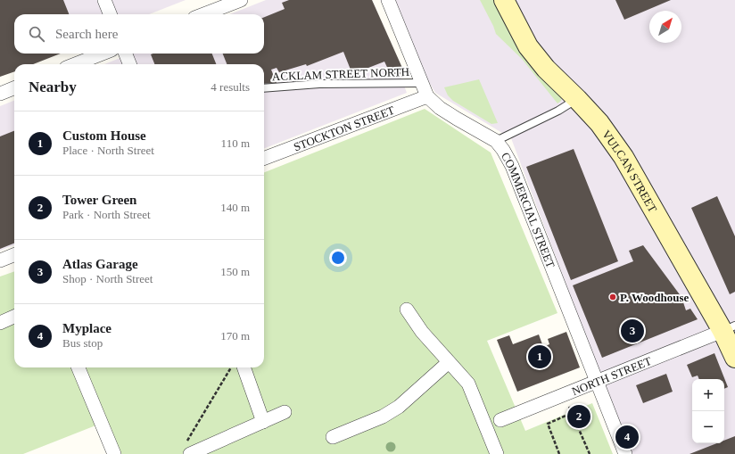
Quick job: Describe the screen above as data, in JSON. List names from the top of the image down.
{
  "streets": {
    "street": [
      "STOCKTON STREET",
      "VULCAN STREET",
      "COMMERCIAL STREET",
      "NORTH STREET"
    ],
    "lane": ["ACKLAM STREET NORTH"]
  },
  "crossings": [
    ["ACKLAM STREET NORTH", "COMMERCIAL STREET"],
    ["STOCKTON STREET", "COMMERCIAL STREET"],
    ["VULCAN STREET", "NORTH STREET"],
    ["COMMERCIAL STREET", "NORTH STREET"]
  ],
  "places": ["P. Woodhouse"],
  "north": "top right",
  "page": {
    "search": "Search here",
    "heading": ["Nearby", "4 results"],
    "list": [
      {
        "mark": "1",
        "name": "Custom House",
        "note": "Place · North Street",
        "value": "110 m"
      },
      {
        "mark": "2",
        "name": "Tower Green",
        "note": "Park · North Street",
        "value": "140 m"
      },
      {
        "mark": "3",
        "name": "Atlas Garage",
        "note": "Shop · North Street",
        "value": "150 m"
      },
      {
        "mark": "4",
        "name": "Myplace",
        "note": "Bus stop",
        "value": "170 m"
      }
    ],
    "pins": [
      "3",
      "1",
      "2",
      "4"
    ],
    "map_buttons": ["+", "−"]
  }
}
